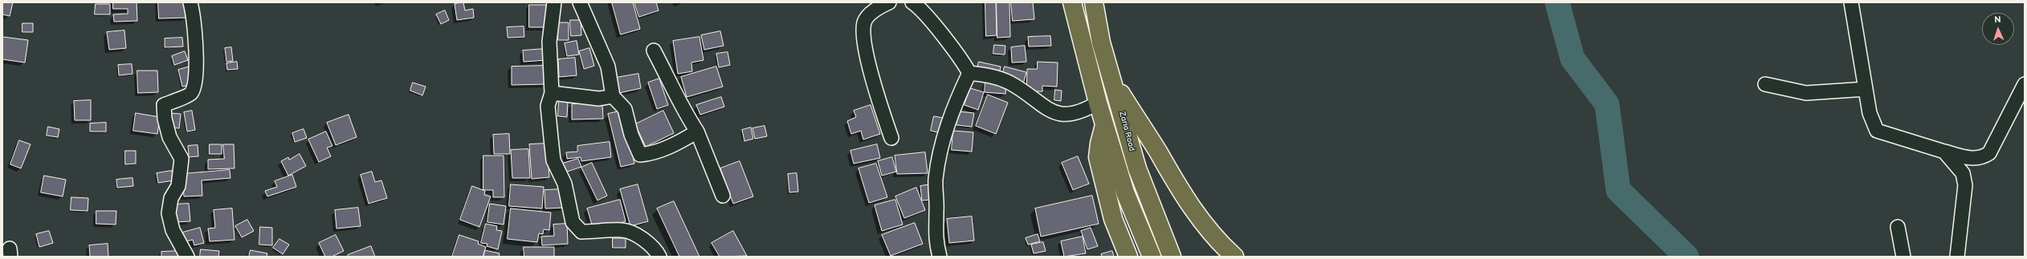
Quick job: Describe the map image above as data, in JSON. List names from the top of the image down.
{
  "streets": {
    "highway": ["Zaria Road"]
  },
  "north": "top"
}
